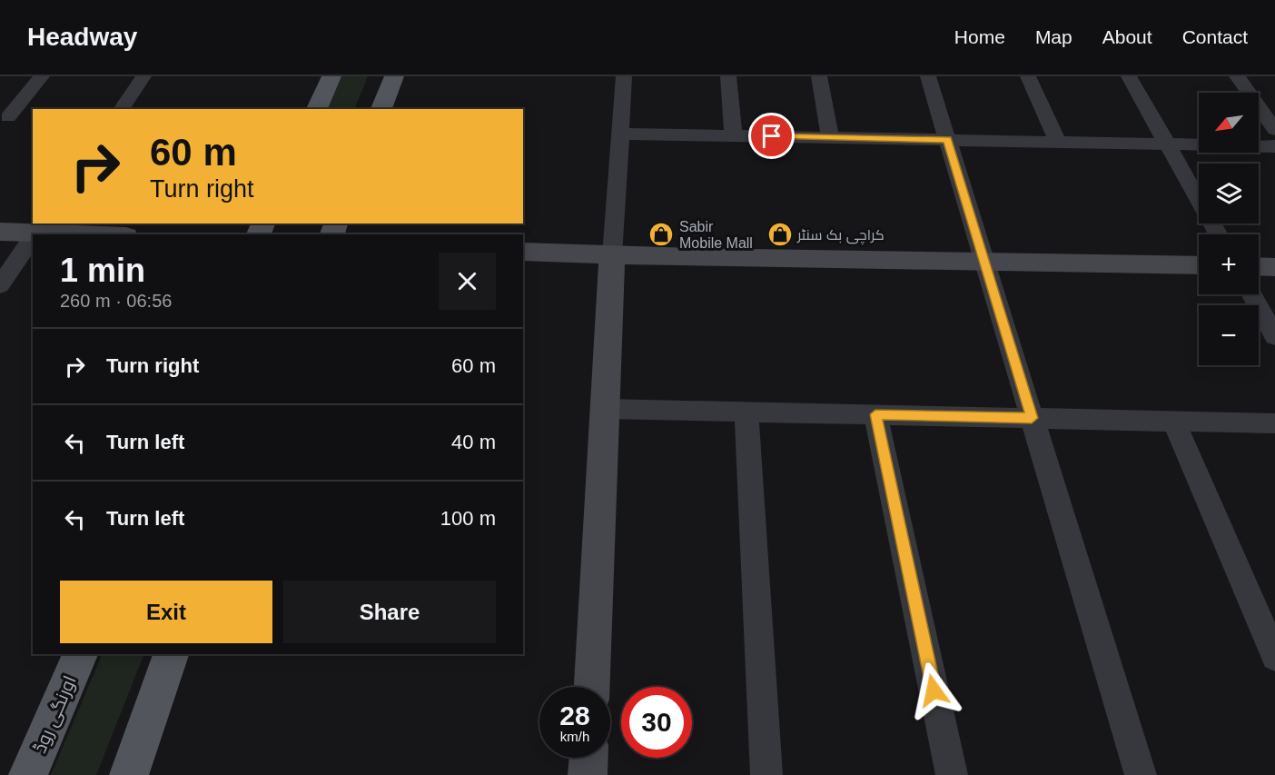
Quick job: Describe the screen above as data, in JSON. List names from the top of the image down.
{
  "streets": {
    "main road": ["اورنگی روڈ"]
  },
  "places": {
    "shop": ["Sabir Mobile Mall", "کراچی بک سنٹر"]
  },
  "north": "bottom left",
  "page": {
    "header": "Headway",
    "nav": [
      "Home",
      "Map",
      "About",
      "Contact"
    ],
    "map_buttons": ["+", "−"],
    "turn": ["60 m", "Turn right"],
    "heading": ["1 min", "260 m · 06:56"],
    "list": [
      {
        "name": "Turn right",
        "value": "60 m"
      },
      {
        "name": "Turn left",
        "value": "40 m"
      },
      {
        "name": "Turn left",
        "value": "100 m"
      }
    ],
    "buttons": ["Exit", "Share"],
    "speed": "28 km/h",
    "limit": "30"
  }
}
